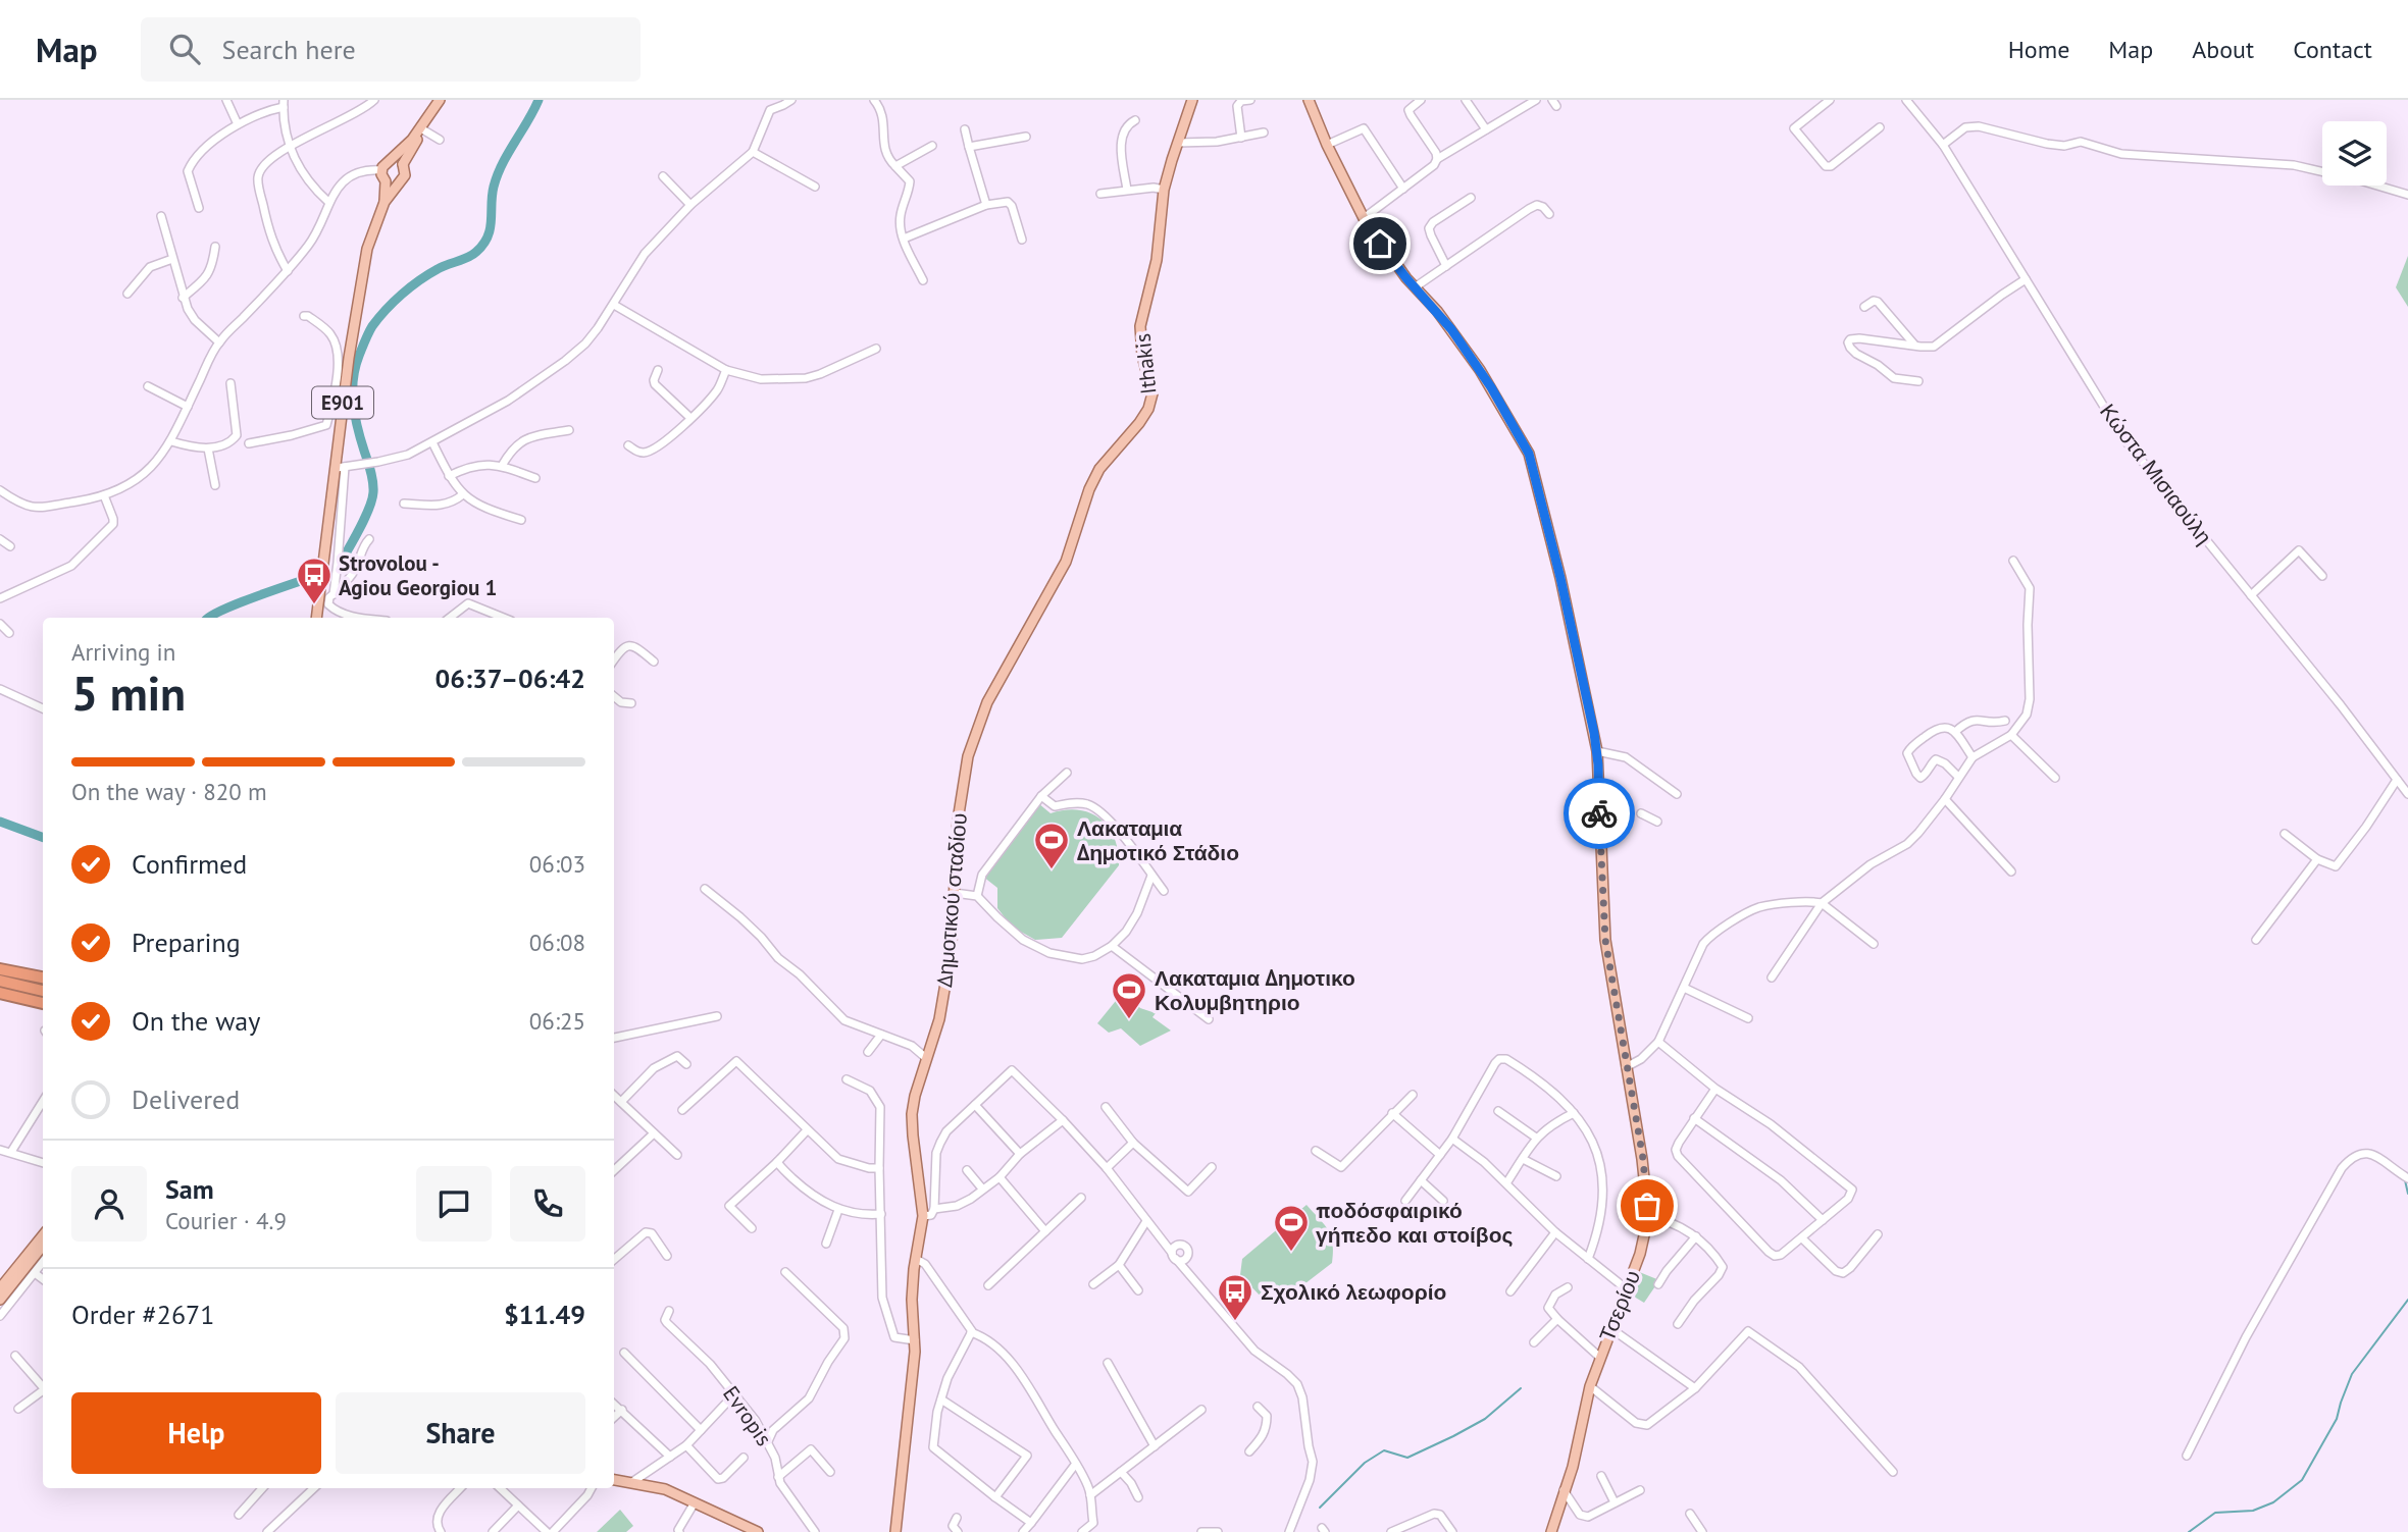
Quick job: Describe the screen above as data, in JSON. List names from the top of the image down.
{
  "streets": {
    "main road": [
      "Ithakis",
      "E901",
      "Δημοτικού σταδίου",
      "Τσερίου"
    ],
    "street": ["Κώστα Μισιαούλη", "Evropis"]
  },
  "crossings": [
    ["Ithakis", "Δημοτικού σταδίου"]
  ],
  "places": {
    "bus stop": ["Strovolou - Agiou Georgiou 1", "Σχολικό λεωφορίο"],
    "sports": ["Λακαταμια Δημοτικό Στάδιο", "Λακαταμια Δημοτικο Κολυμβητηριο", "ποδόσφαιρικό γήπεδο και στοίβος"]
  },
  "page": {
    "header": "Map",
    "search": "Search here",
    "nav": [
      "Home",
      "Map",
      "About",
      "Contact"
    ],
    "heading": ["5 min", "Arriving in", "06:37–06:42"],
    "panel": [
      "Sam",
      "Courier · 4.9",
      "Order #2671",
      "$11.49"
    ],
    "bar": "On the way · 820 m",
    "list": [
      ["Confirmed", "06:03"],
      ["Preparing", "06:08"],
      ["On the way", "06:25"],
      "Delivered"
    ],
    "buttons": ["Help", "Share"]
  }
}
